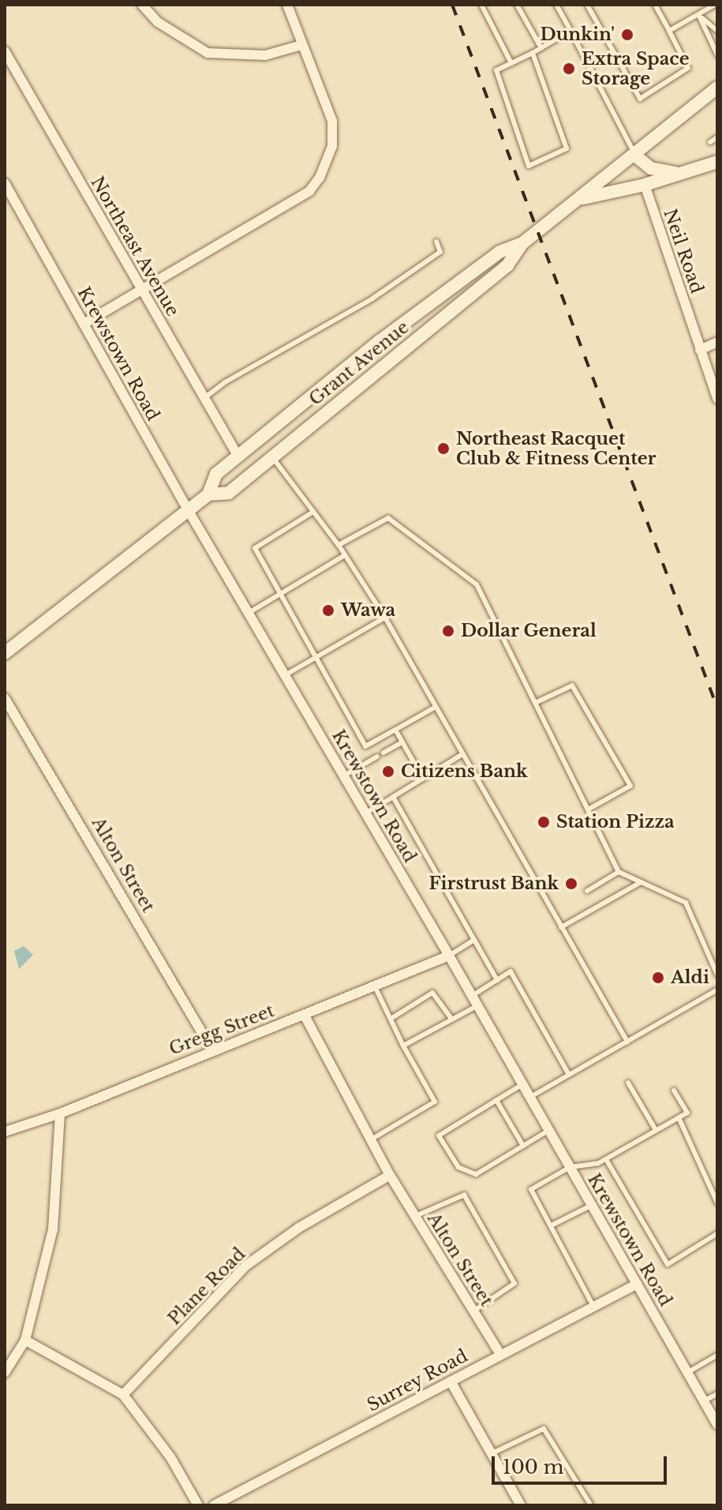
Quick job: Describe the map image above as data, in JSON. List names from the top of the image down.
{
  "streets": {
    "main road": ["Grant Avenue"],
    "street": [
      "Northeast Avenue",
      "Neil Road",
      "Krewstown Road",
      "Alton Street",
      "Gregg Street",
      "Plane Road",
      "Surrey Road"
    ]
  },
  "crossings": [
    ["Northeast Avenue", "Grant Avenue"],
    ["Krewstown Road", "Grant Avenue"],
    ["Krewstown Road", "Gregg Street"],
    ["Krewstown Road", "Surrey Road"],
    ["Alton Street", "Gregg Street"],
    ["Alton Street", "Plane Road"],
    ["Alton Street", "Surrey Road"]
  ],
  "places": [
    "Dunkin'",
    "Extra Space Storage",
    "Northeast Racquet Club & Fitness Center",
    "Wawa",
    "Dollar General",
    "Citizens Bank",
    "Station Pizza",
    "Firstrust Bank",
    "Aldi"
  ],
  "scale_bar": "100 m"
}
